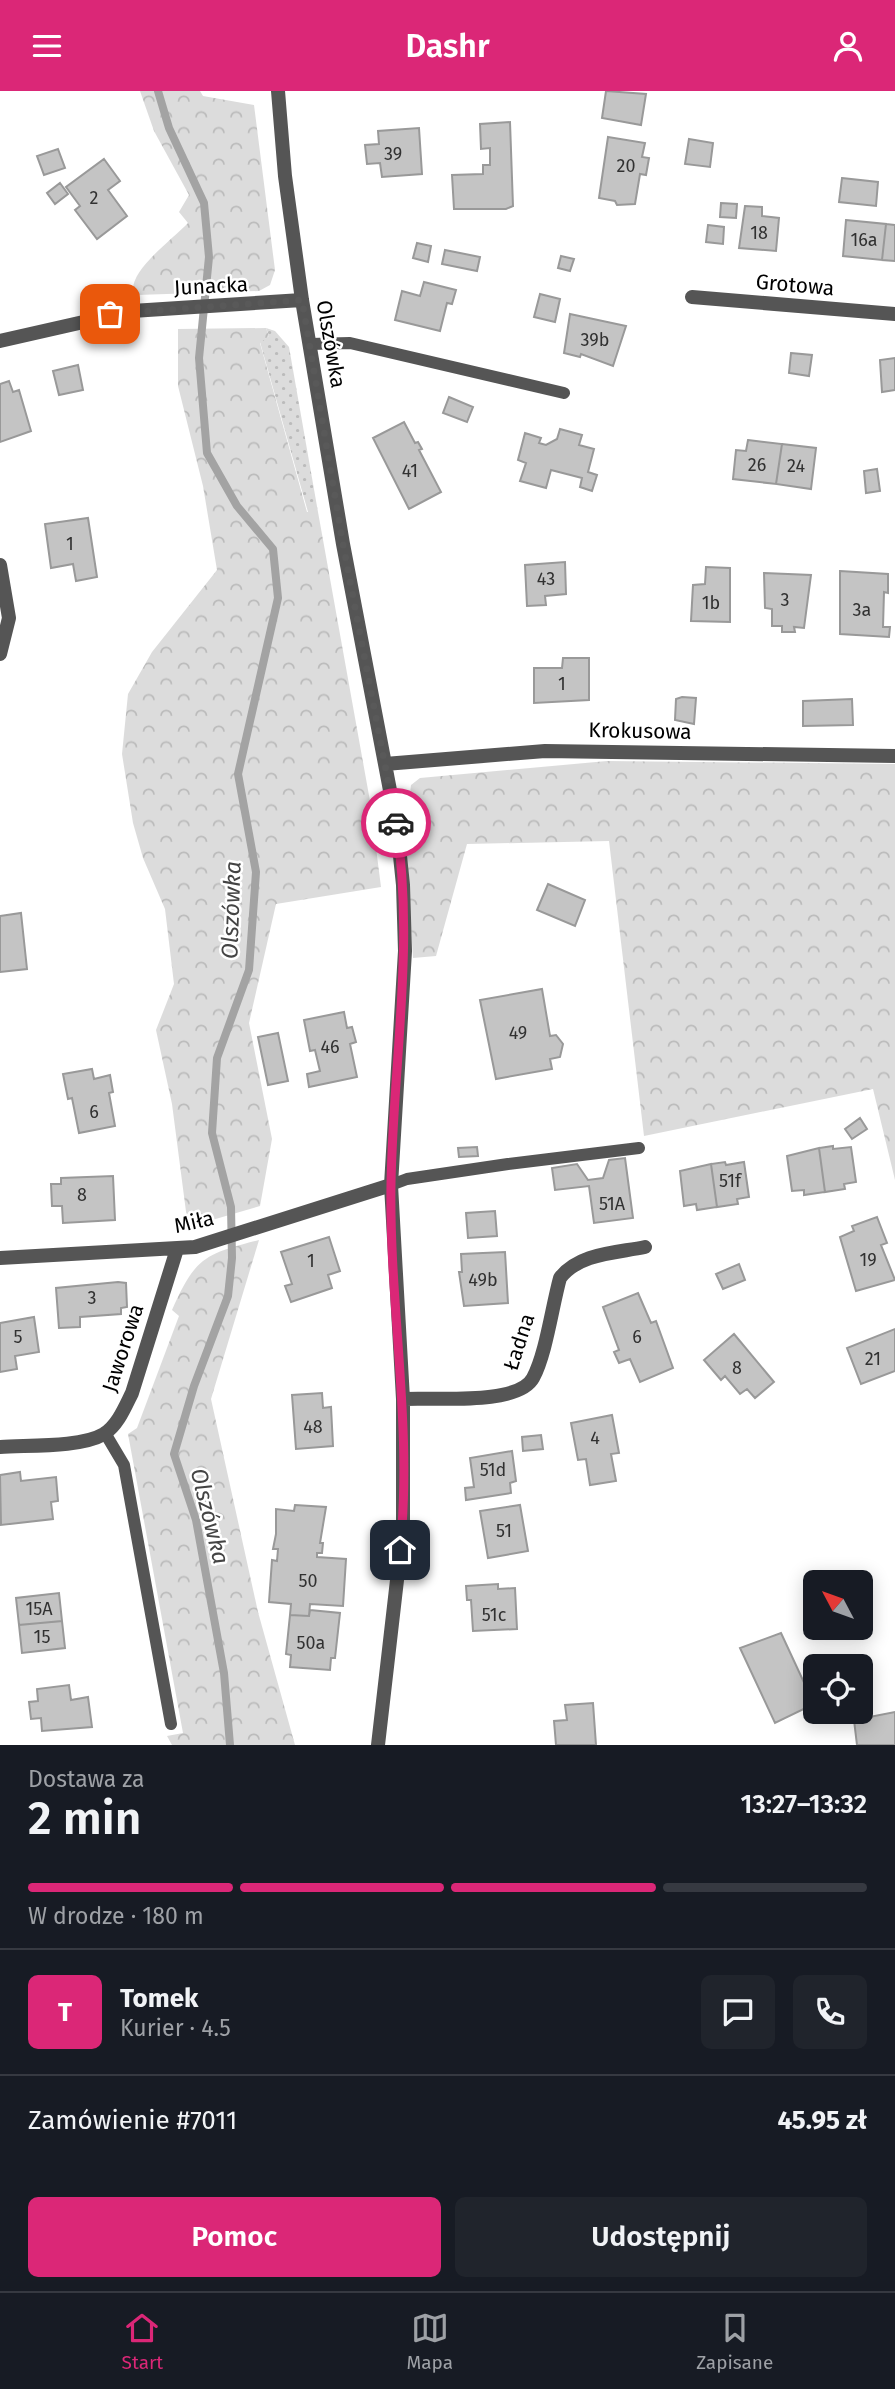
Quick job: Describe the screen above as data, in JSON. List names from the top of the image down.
{
  "streets": {
    "street": [
      "Grotowa",
      "Junacka",
      "Olszówka",
      "Krokusowa",
      "Miła",
      "Ładna",
      "Jaworowa"
    ]
  },
  "crossings": [
    ["Junacka", "Olszówka"],
    ["Olszówka", "Krokusowa"],
    ["Olszówka", "Miła"],
    ["Olszówka", "Ładna"],
    ["Miła", "Jaworowa"]
  ],
  "water": ["Olszówka"],
  "house_numbers": [
    "39",
    "20",
    "2",
    "18",
    "16a",
    "39b",
    "26",
    "24",
    "41",
    "1",
    "43",
    "3",
    "1b",
    "3a",
    "1",
    "49",
    "46",
    "6",
    "51f",
    "8",
    "51A",
    "19",
    "1",
    "49b",
    "3",
    "5",
    "6",
    "21",
    "8",
    "48",
    "4",
    "51d",
    "51",
    "50",
    "15A",
    "51c",
    "15",
    "50a"
  ],
  "north": "top left",
  "page": {
    "header": "Dashr",
    "heading": ["2 min", "Dostawa za", "13:27–13:32"],
    "panel": [
      "Tomek",
      "Kurier · 4.5",
      "Zamówienie #7011",
      "45.95 zł"
    ],
    "bar": "W drodze · 180 m",
    "round": "T",
    "buttons": ["Pomoc", "Udostępnij"],
    "tabs": ["Start", "Mapa", "Zapisane"]
  }
}
